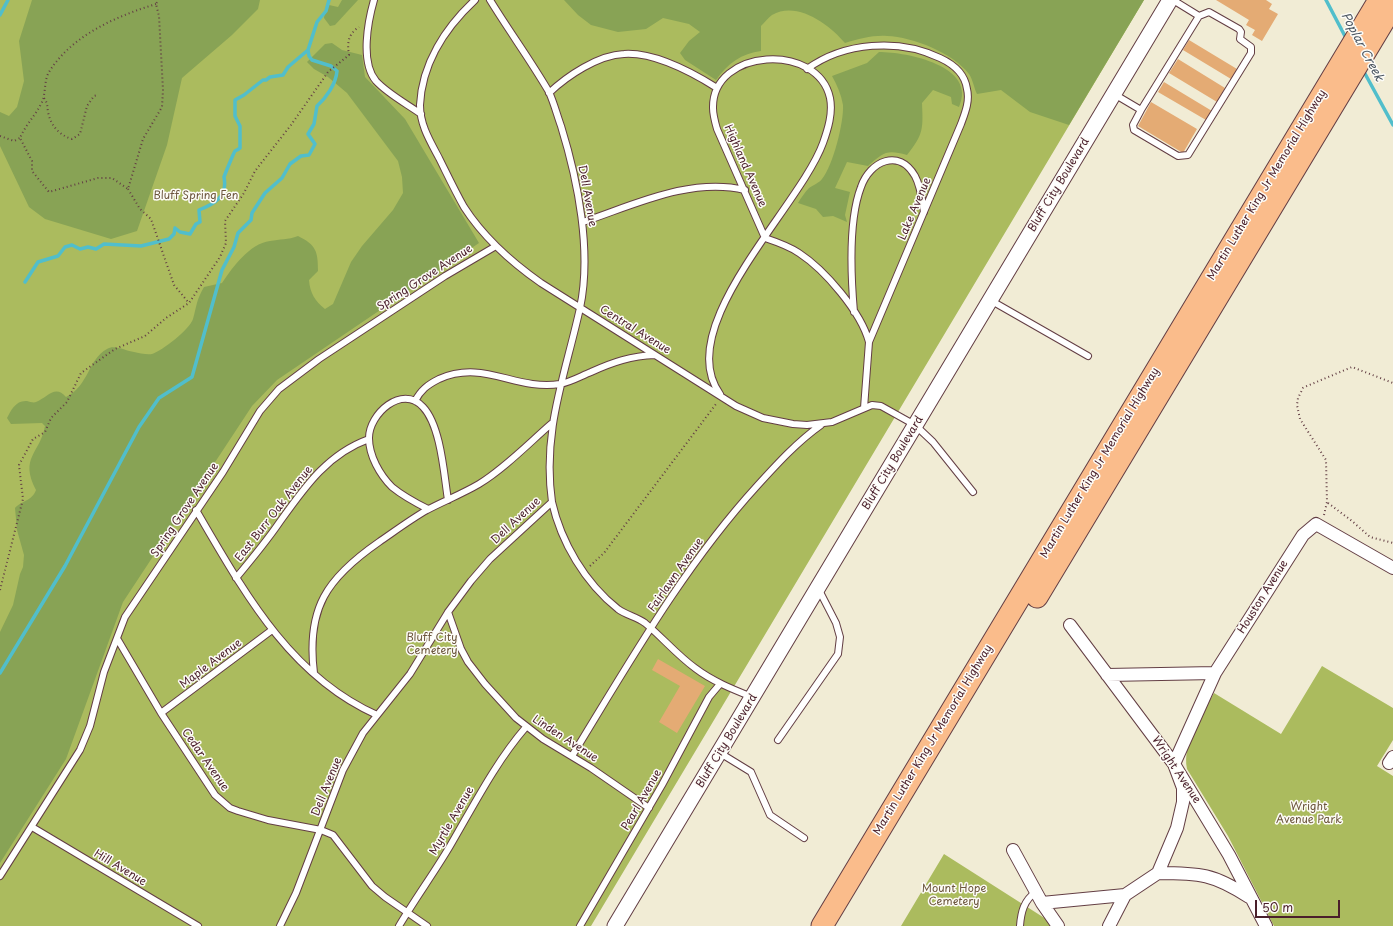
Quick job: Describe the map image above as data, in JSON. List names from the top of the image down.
{
  "streets": {
    "highway": ["Martin Luther King Jr Memorial Highway"],
    "street": ["Bluff City Boulevard", "Houston Avenue", "Wright Avenue"],
    "lane": [
      "Highland Avenue",
      "Dell Avenue",
      "Lake Avenue",
      "Spring Grove Avenue",
      "Central Avenue",
      "East Burr Oak Avenue",
      "Fairlawn Avenue",
      "Maple Avenue",
      "Linden Avenue",
      "Cedar Avenue",
      "Pearl Avenue",
      "Myrtle Avenue",
      "Hill Avenue"
    ]
  },
  "crossings": [
    ["Highland Avenue", "Lake Avenue"],
    ["Highland Avenue", "Central Avenue"],
    ["Bluff City Boulevard", "Central Avenue"],
    ["Dell Avenue", "Central Avenue"],
    ["Dell Avenue", "Linden Avenue"],
    ["Dell Avenue", "Cedar Avenue"],
    ["Spring Grove Avenue", "Central Avenue"],
    ["Spring Grove Avenue", "Cedar Avenue"],
    ["Spring Grove Avenue", "Hill Avenue"],
    ["Central Avenue", "Fairlawn Avenue"],
    ["Fairlawn Avenue", "Linden Avenue"],
    ["Houston Avenue", "Wright Avenue"],
    ["Maple Avenue", "Cedar Avenue"],
    ["Linden Avenue", "Pearl Avenue"],
    ["Linden Avenue", "Myrtle Avenue"],
    ["Cedar Avenue", "Myrtle Avenue"]
  ],
  "water": ["Poplar Creek"],
  "parks": [
    "Bluff Spring Fen",
    "Bluff City Cemetery",
    "Wright Avenue Park",
    "Mount Hope Cemetery"
  ],
  "scale_bar": "50 m"
}
